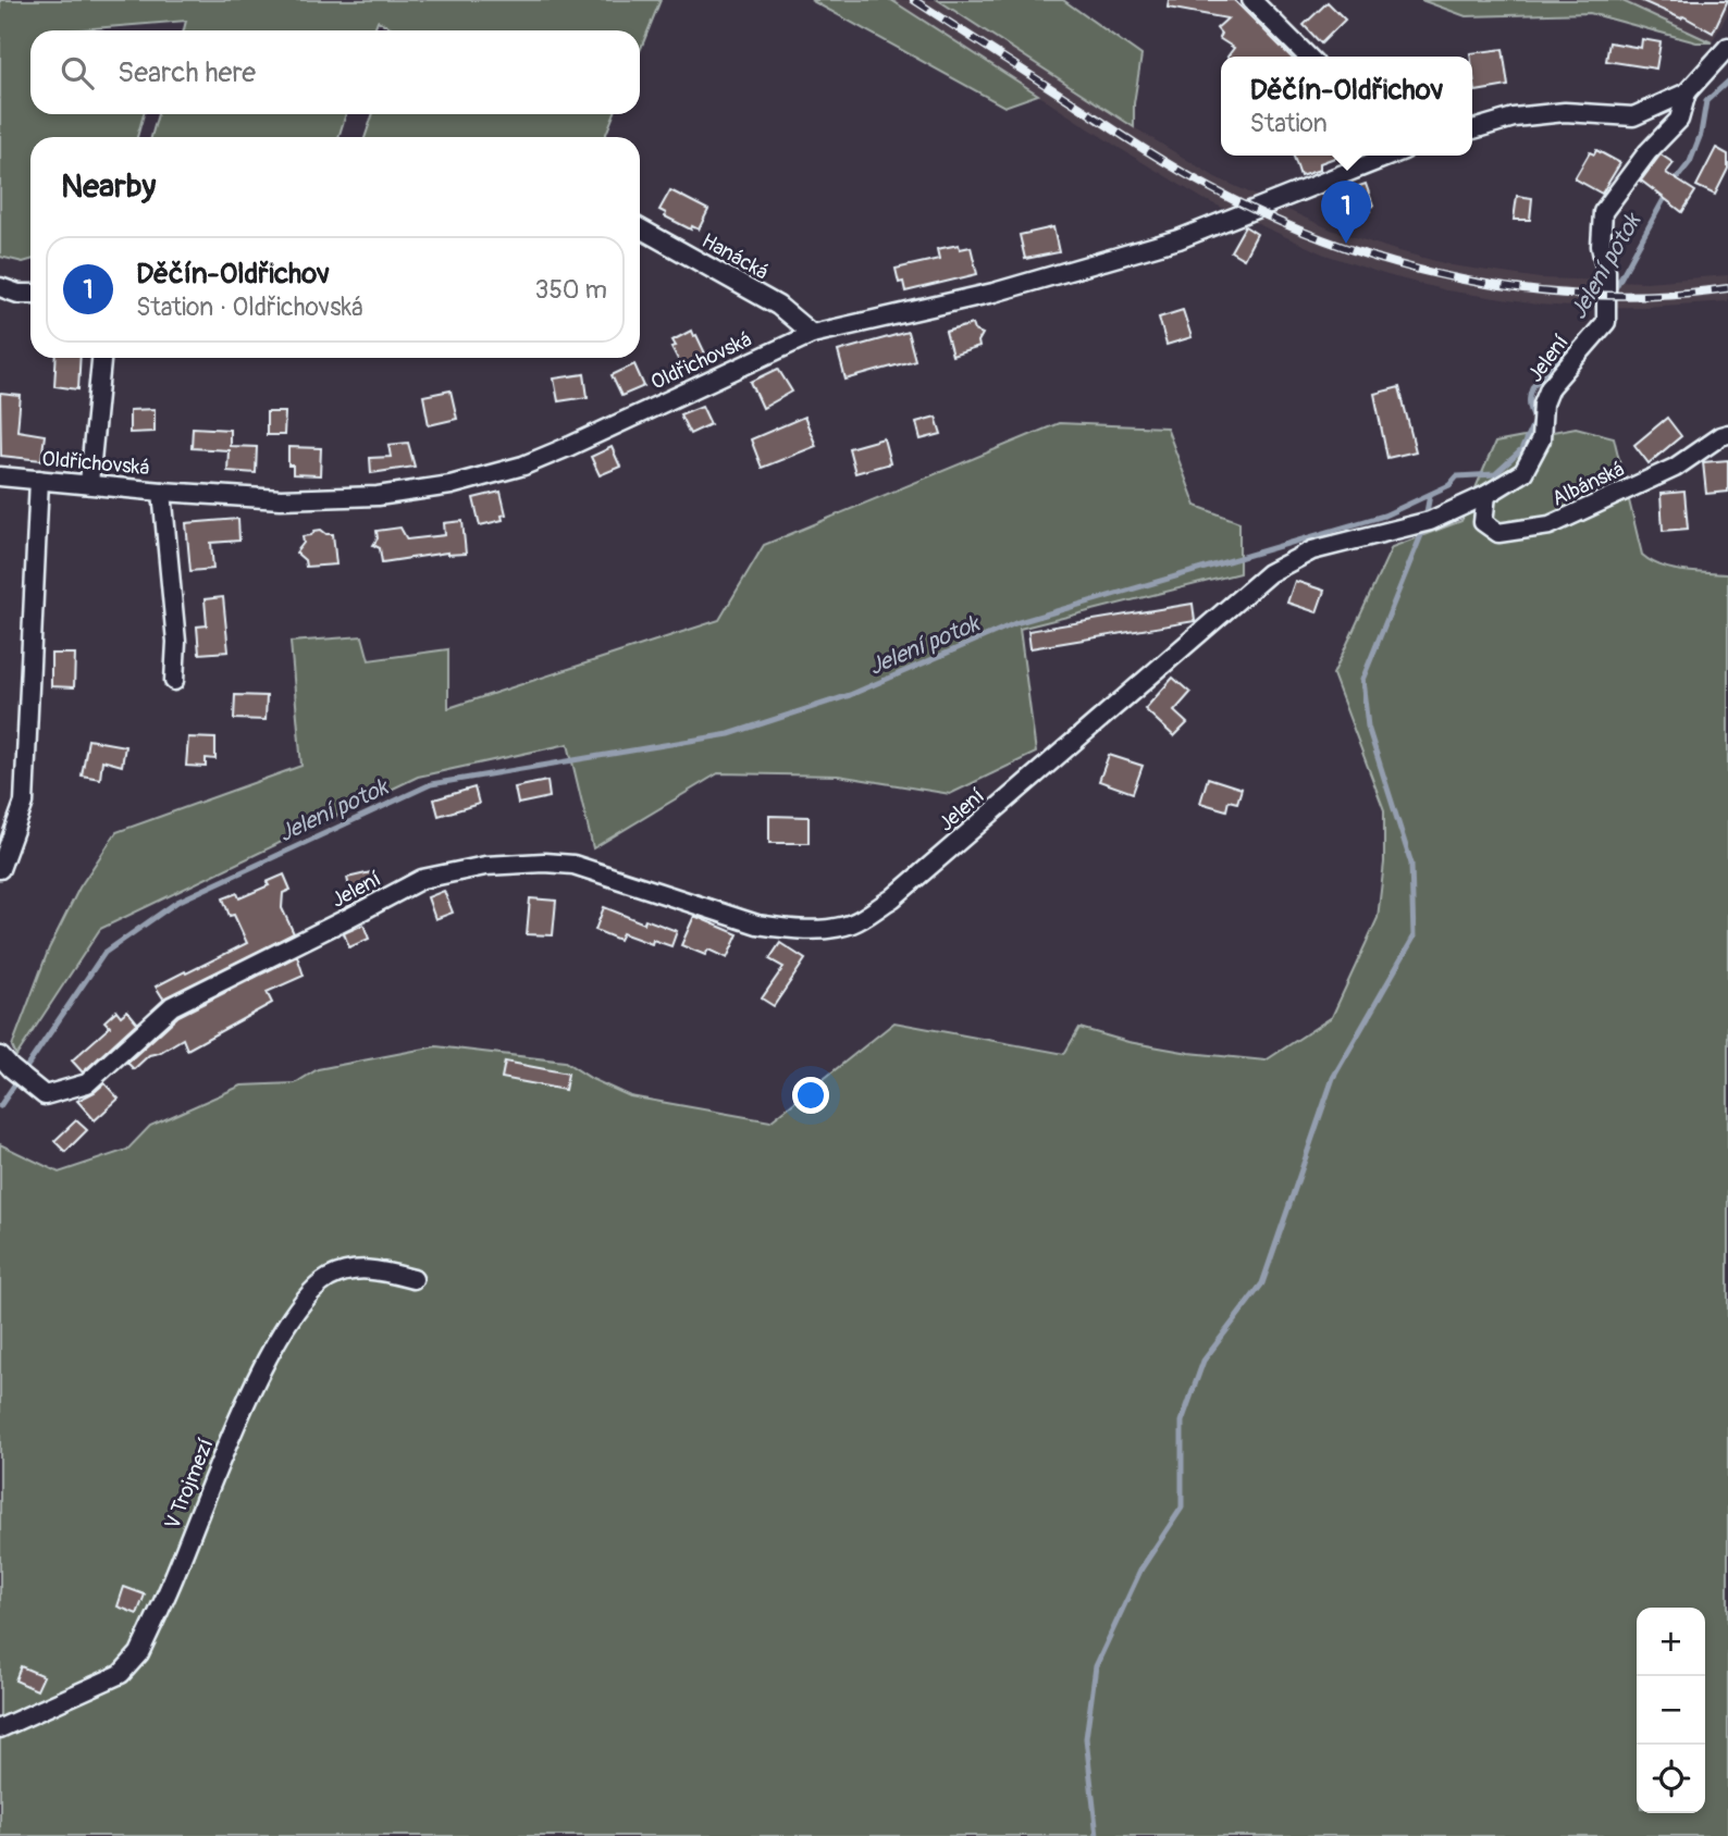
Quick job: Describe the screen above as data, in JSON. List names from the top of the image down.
{
  "streets": {
    "street": [
      "Hanácká",
      "Jelení",
      "Oldřichovská",
      "Albánská",
      "V Trojmezí"
    ]
  },
  "crossings": [
    ["Hanácká", "Oldřichovská"],
    ["Jelení", "Albánská"]
  ],
  "water": ["Jelení potok"],
  "page": {
    "search": "Search here",
    "popup": ["Děčín-Oldřichov", "Station"],
    "heading": "Nearby",
    "pins": "1",
    "list": [
      {
        "mark": "1",
        "name": "Děčín-Oldřichov",
        "note": "Station · Oldřichovská",
        "value": "350 m"
      }
    ],
    "map_buttons": ["+", "−"]
  }
}
